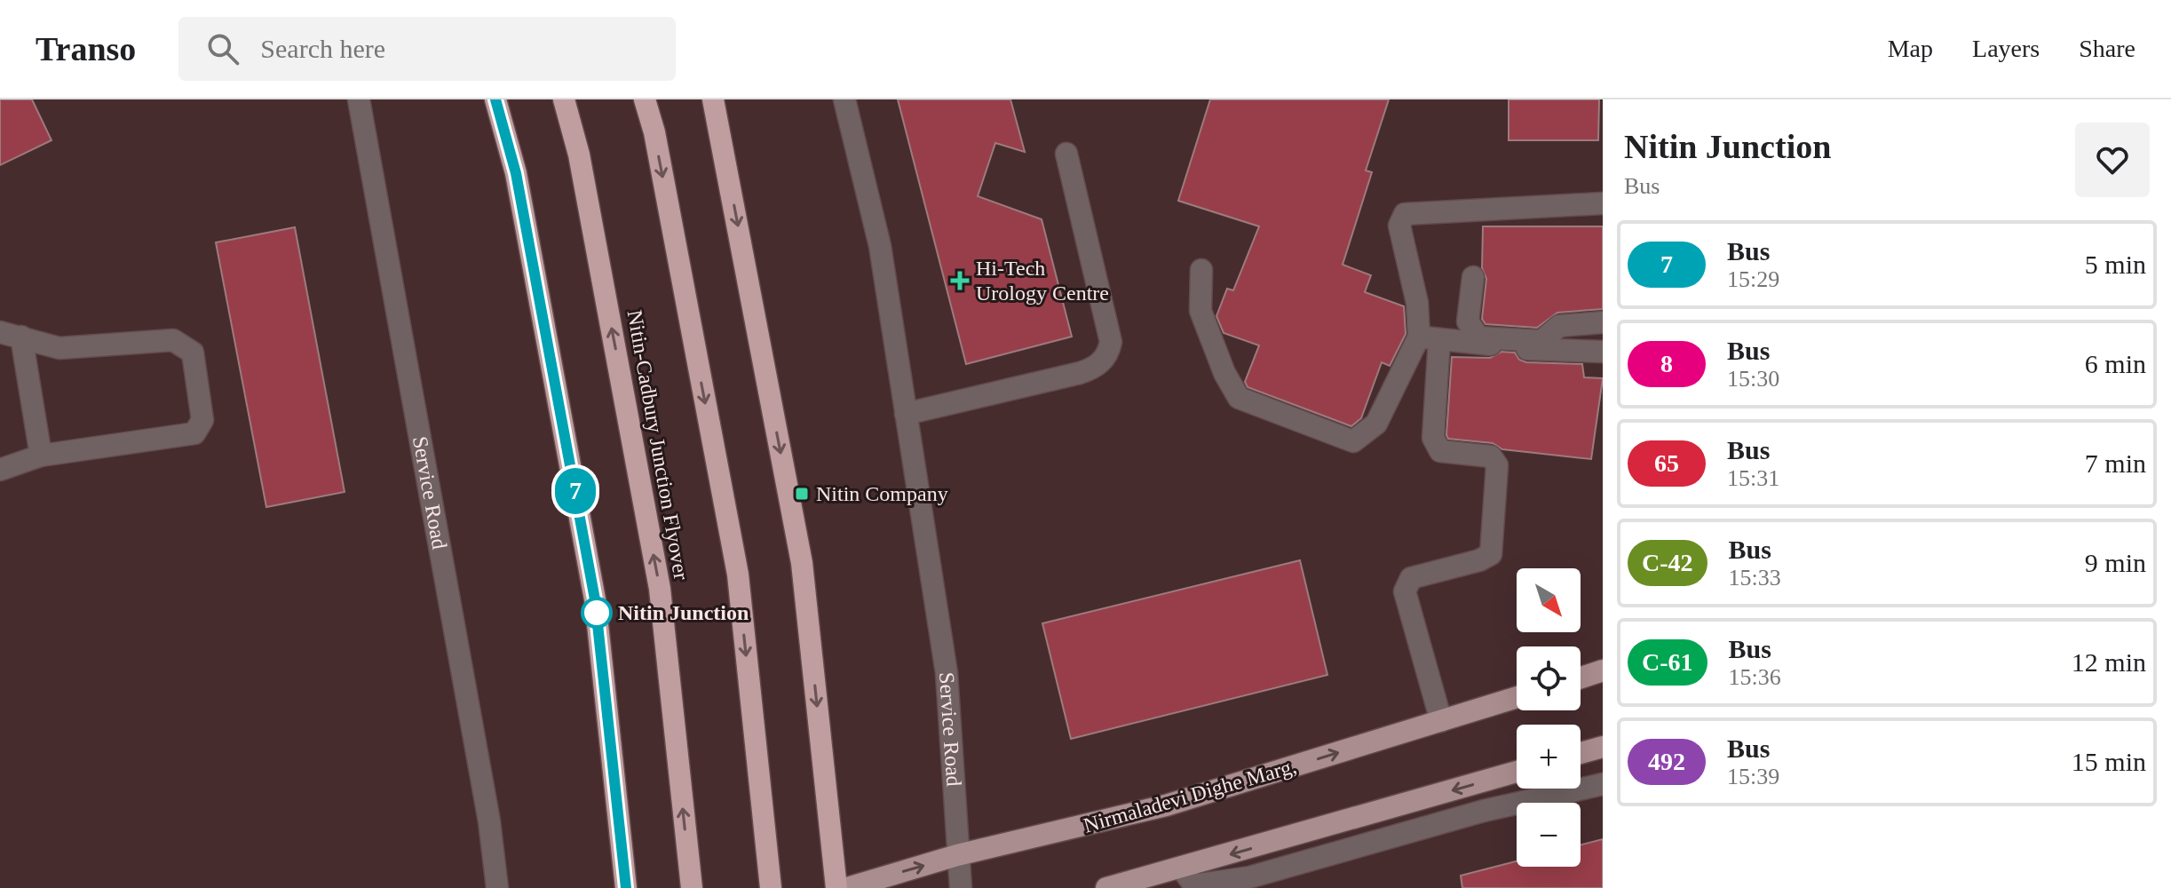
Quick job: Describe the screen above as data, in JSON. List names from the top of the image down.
{
  "streets": {
    "highway": ["Nitin-Cadbury Junction Flyover"],
    "main road": ["Nirmaladevi Dighe Marg,"],
    "street": ["Service Road"]
  },
  "crossings": [
    ["Service Road", "Nirmaladevi Dighe Marg,"]
  ],
  "places": {
    "health": ["Hi-Tech Urology Centre"],
    "transit": ["Nitin Company"],
    "other": ["Nitin Junction"]
  },
  "lines": ["bus line 7"],
  "north": "bottom right",
  "page": {
    "header": "Transo",
    "search": "Search here",
    "nav": ["Map", "Layers", "Share"],
    "on_map": "7",
    "heading": ["Nitin Junction", "Bus"],
    "list": [
      {
        "mark": "7",
        "name": "Bus",
        "note": "15:29",
        "value": "5 min"
      },
      {
        "mark": "8",
        "name": "Bus",
        "note": "15:30",
        "value": "6 min"
      },
      {
        "mark": "65",
        "name": "Bus",
        "note": "15:31",
        "value": "7 min"
      },
      {
        "mark": "C-42",
        "name": "Bus",
        "note": "15:33",
        "value": "9 min"
      },
      {
        "mark": "C-61",
        "name": "Bus",
        "note": "15:36",
        "value": "12 min"
      },
      {
        "mark": "492",
        "name": "Bus",
        "note": "15:39",
        "value": "15 min"
      }
    ],
    "map_buttons": ["+", "−"]
  }
}
